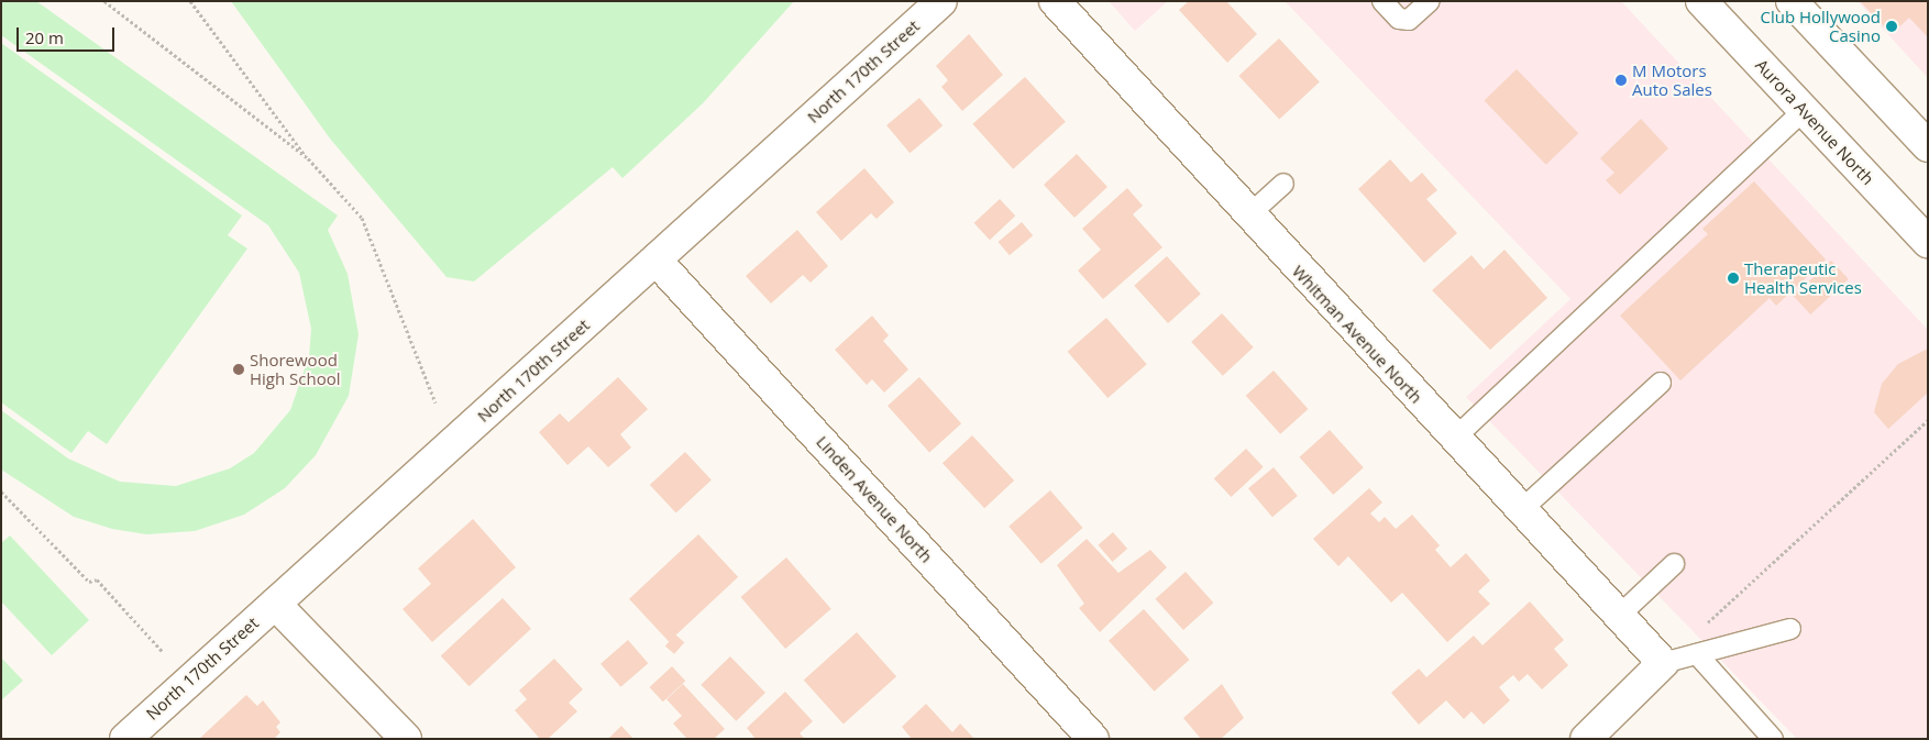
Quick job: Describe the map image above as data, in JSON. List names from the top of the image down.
{
  "streets": {
    "main road": [
      "North 170th Street",
      "Aurora Avenue North",
      "Whitman Avenue North",
      "Linden Avenue North"
    ]
  },
  "crossings": [
    ["North 170th Street", "Linden Avenue North"]
  ],
  "places": [
    "Club Hollywood Casino",
    "M Motors Auto Sales",
    "Therapeutic Health Services",
    "Shorewood High School"
  ],
  "scale_bar": "20 m"
}
